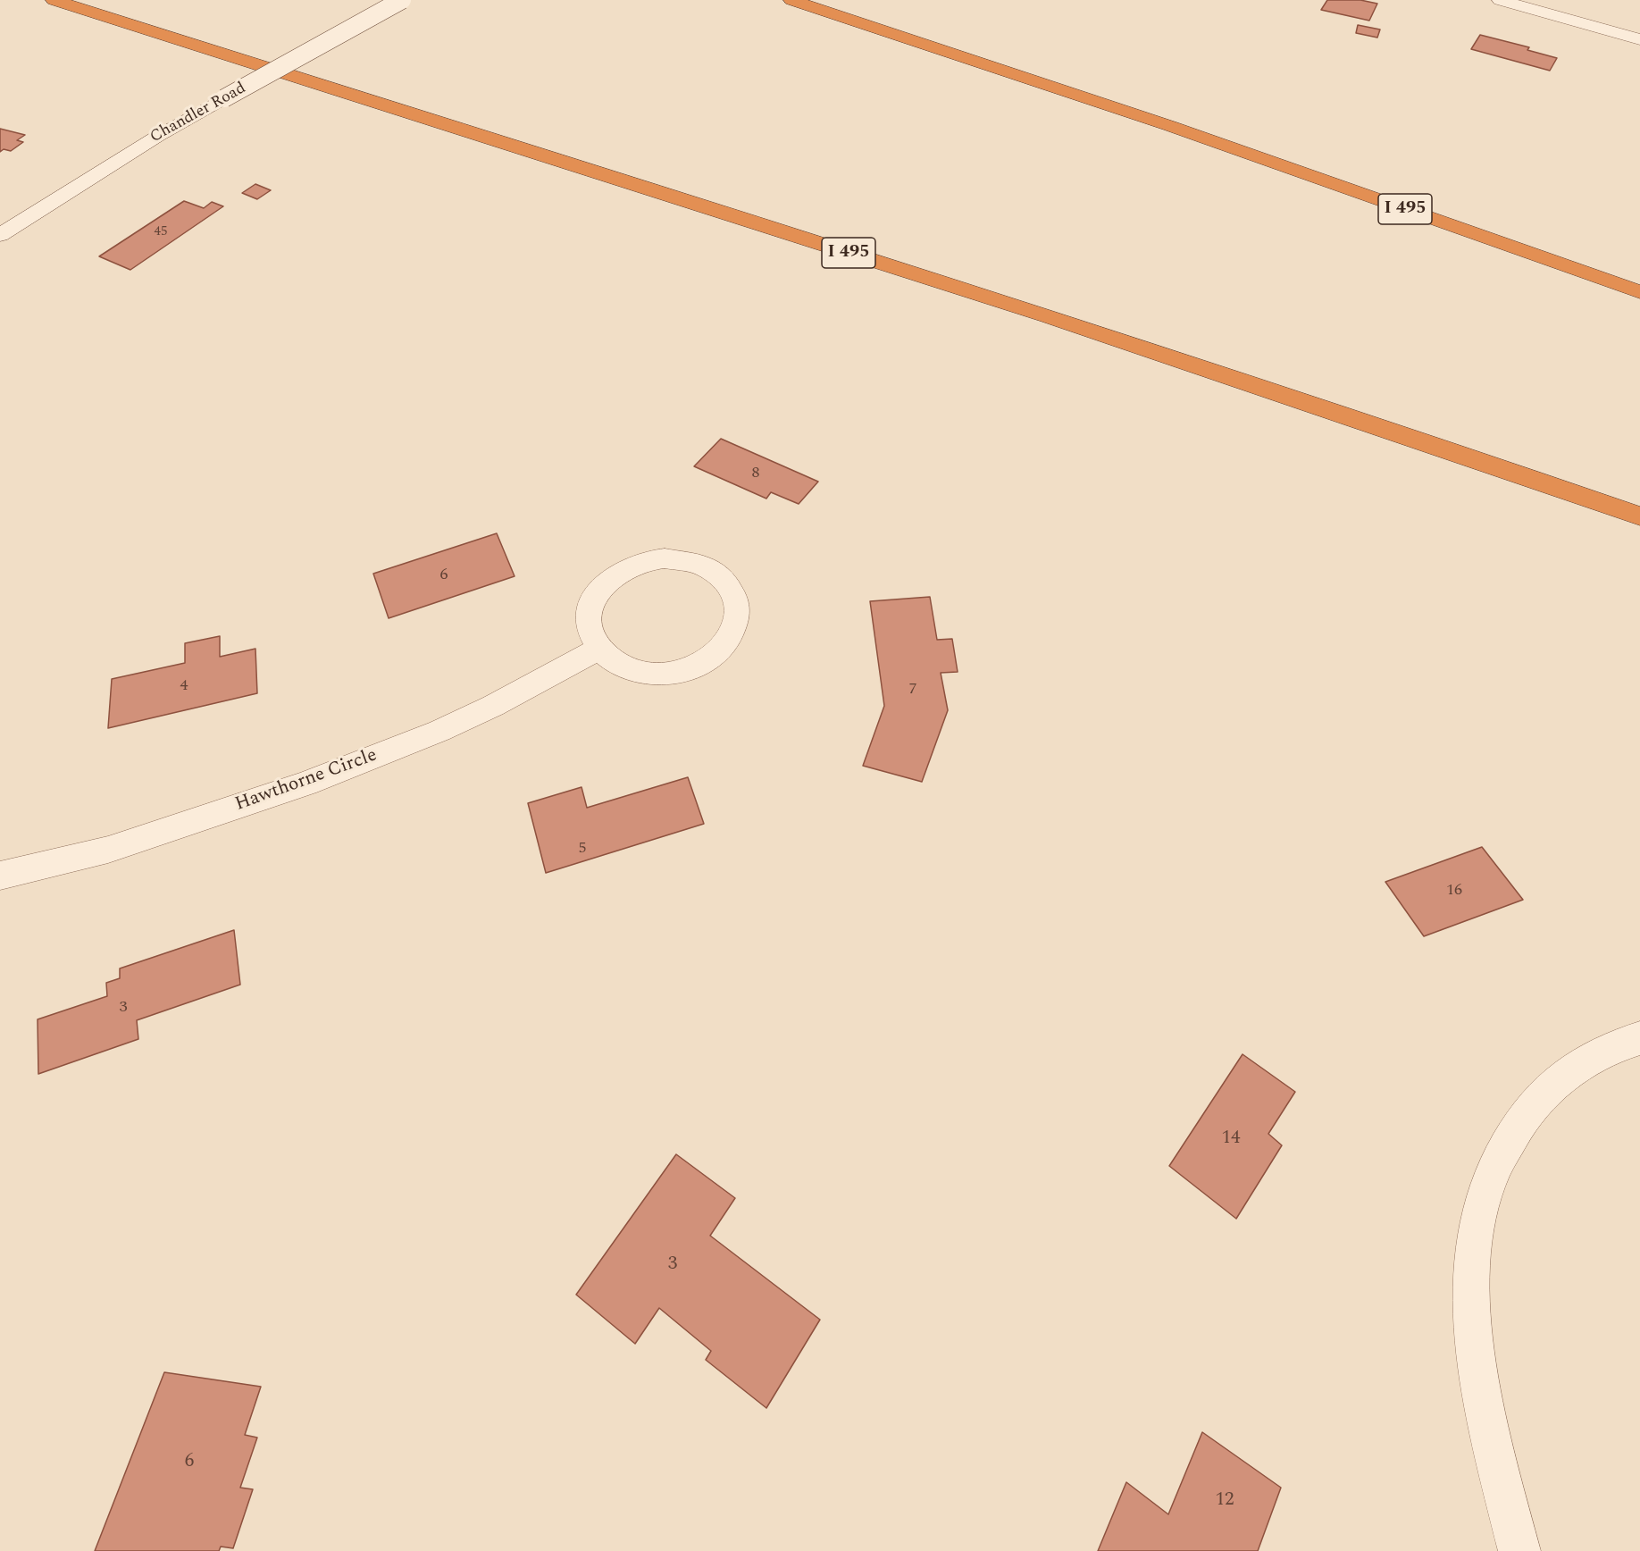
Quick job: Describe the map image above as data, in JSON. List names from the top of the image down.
{
  "streets": {
    "highway": ["I 495"],
    "street": ["Chandler Road", "Hawthorne Circle"]
  },
  "house_numbers": [
    "45",
    "8",
    "6",
    "4",
    "7",
    "5",
    "16",
    "3",
    "14",
    "3",
    "6",
    "12"
  ]
}
